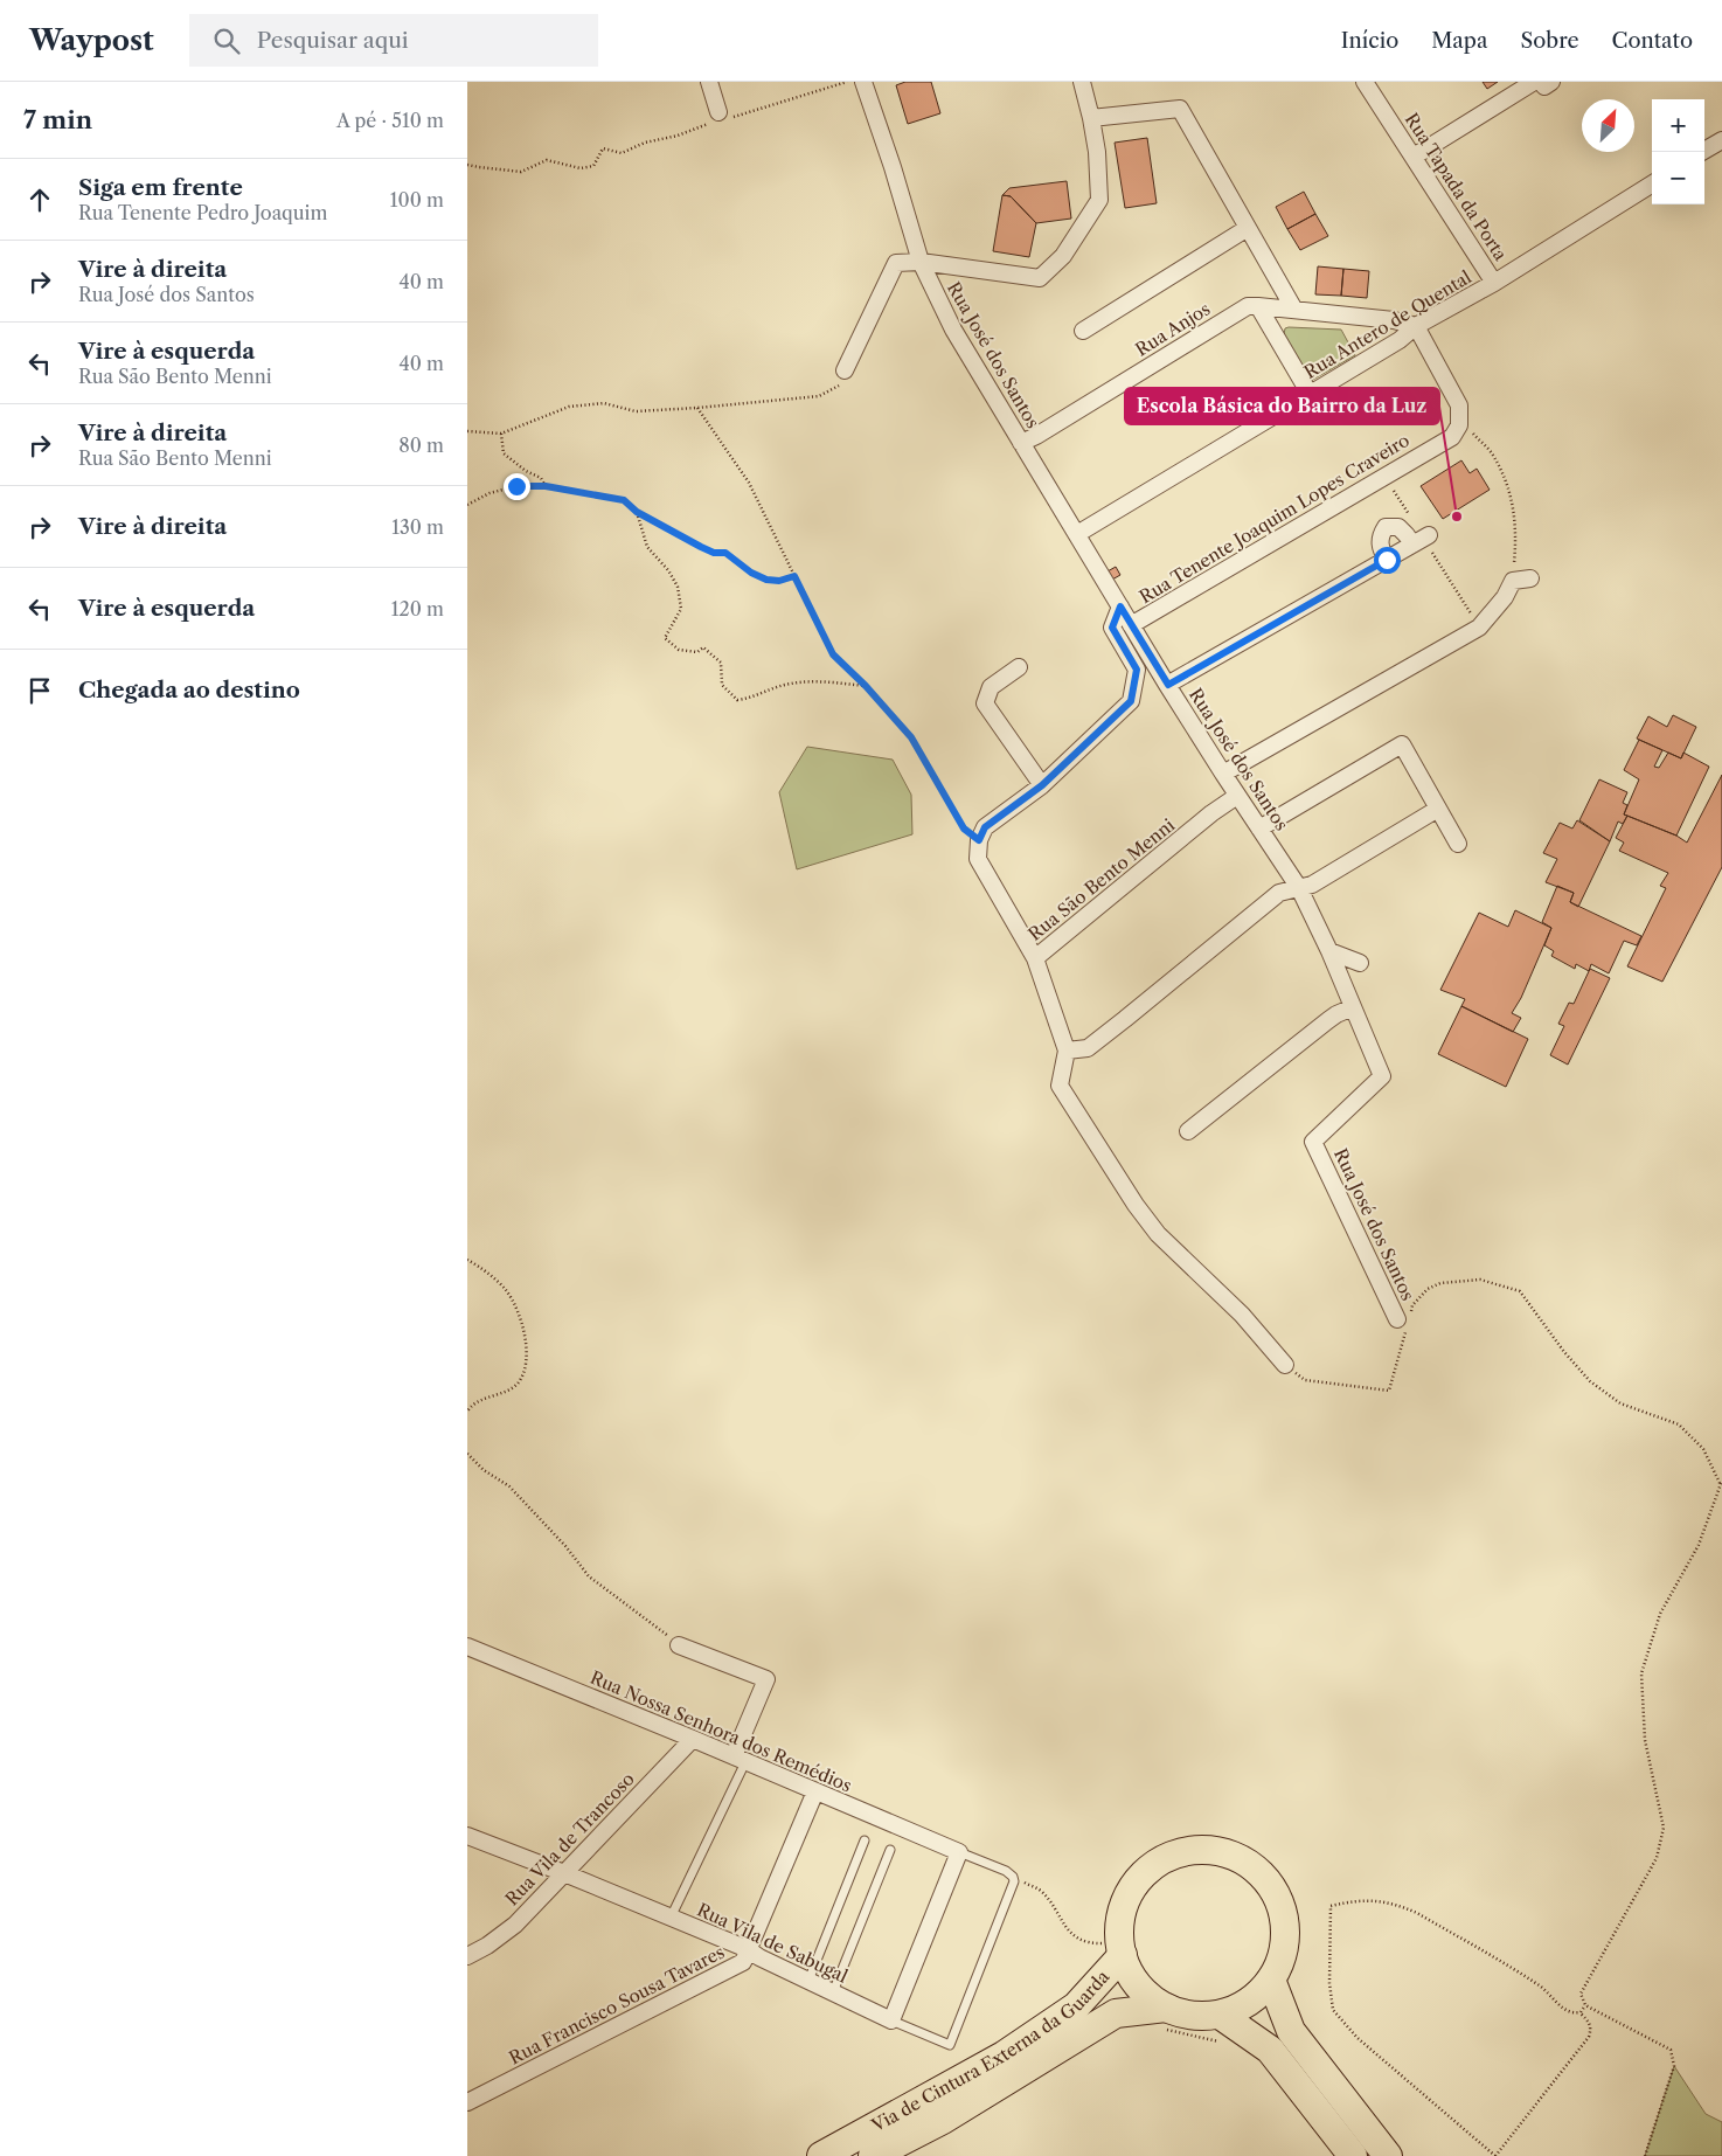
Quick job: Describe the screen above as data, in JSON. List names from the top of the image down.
{
  "streets": {
    "highway": ["Via de Cintura Externa da Guarda"],
    "street": [
      "Rua Tapada da Porta",
      "Rua Antero de Quental",
      "Rua Anjos",
      "Rua José dos Santos",
      "Rua Tenente Joaquim Lopes Craveiro",
      "Rua São Bento Menni",
      "Rua Nossa Senhora dos Remédios",
      "Rua Vila de Trancoso",
      "Rua Vila de Sabugal",
      "Rua Francisco Sousa Tavares"
    ]
  },
  "crossings": [
    ["Rua Tapada da Porta", "Rua Antero de Quental"],
    ["Rua Antero de Quental", "Rua José dos Santos"],
    ["Rua Anjos", "Rua José dos Santos"],
    ["Rua José dos Santos", "Rua Tenente Joaquim Lopes Craveiro"],
    ["Rua José dos Santos", "Rua São Bento Menni"],
    ["Rua Nossa Senhora dos Remédios", "Rua Vila de Trancoso"],
    ["Rua Nossa Senhora dos Remédios", "Rua Francisco Sousa Tavares"],
    ["Rua Vila de Trancoso", "Rua Vila de Sabugal"],
    ["Rua Vila de Sabugal", "Rua Francisco Sousa Tavares"]
  ],
  "places": ["Escola Básica do Bairro da Luz"],
  "north": "top right",
  "page": {
    "header": "Waypost",
    "search": "Pesquisar aqui",
    "nav": [
      "Início",
      "Mapa",
      "Sobre",
      "Contato"
    ],
    "heading": ["7 min", "A pé · 510 m"],
    "map_buttons": ["+", "−"],
    "list": [
      ["Siga em frente", "Rua Tenente Pedro Joaquim", "100 m"],
      ["Vire à direita", "Rua José dos Santos", "40 m"],
      ["Vire à esquerda", "Rua São Bento Menni", "40 m"],
      ["Vire à direita", "Rua São Bento Menni", "80 m"],
      ["Vire à direita", "130 m"],
      ["Vire à esquerda", "120 m"],
      "Chegada ao destino"
    ]
  }
}
